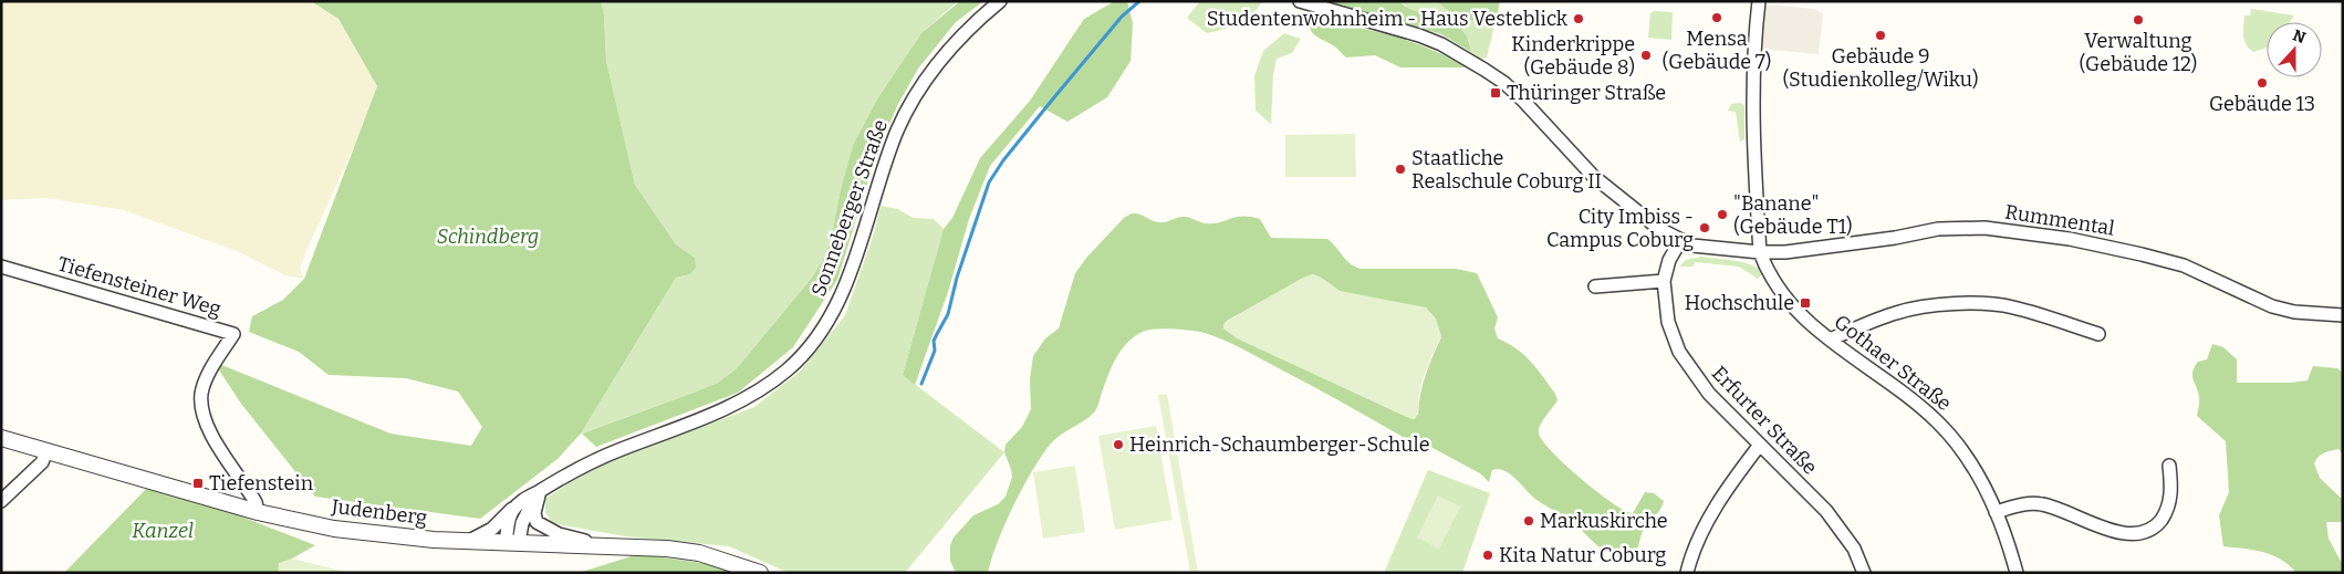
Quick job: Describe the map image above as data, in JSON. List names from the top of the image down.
{
  "streets": {
    "street": [
      "Sonneberger Straße",
      "Rummental",
      "Tiefensteiner Weg",
      "Gothaer Straße",
      "Erfurter Straße",
      "Judenberg"
    ]
  },
  "crossings": [
    ["Sonneberger Straße", "Judenberg"],
    ["Rummental", "Gothaer Straße"],
    ["Tiefensteiner Weg", "Judenberg"]
  ],
  "parks": ["Schindberg", "Kanzel"],
  "places": {
    "other": [
      "Mensa (Gebäude 7)",
      "Studentenwohnheim - Haus Vesteblick",
      "Verwaltung (Gebäude 12)",
      "Gebäude 9 (Studienkolleg/Wiku)",
      "Kinderkrippe (Gebäude 8)",
      "Gebäude 13",
      "Staatliche Realschule Coburg II",
      "\"Banane\" (Gebäude T1)",
      "City Imbiss - Campus Coburg",
      "Heinrich-Schaumberger-Schule",
      "Markuskirche",
      "Kita Natur Coburg"
    ],
    "transit": ["Thüringer Straße", "Hochschule", "Tiefenstein"]
  },
  "north": "top"
}
